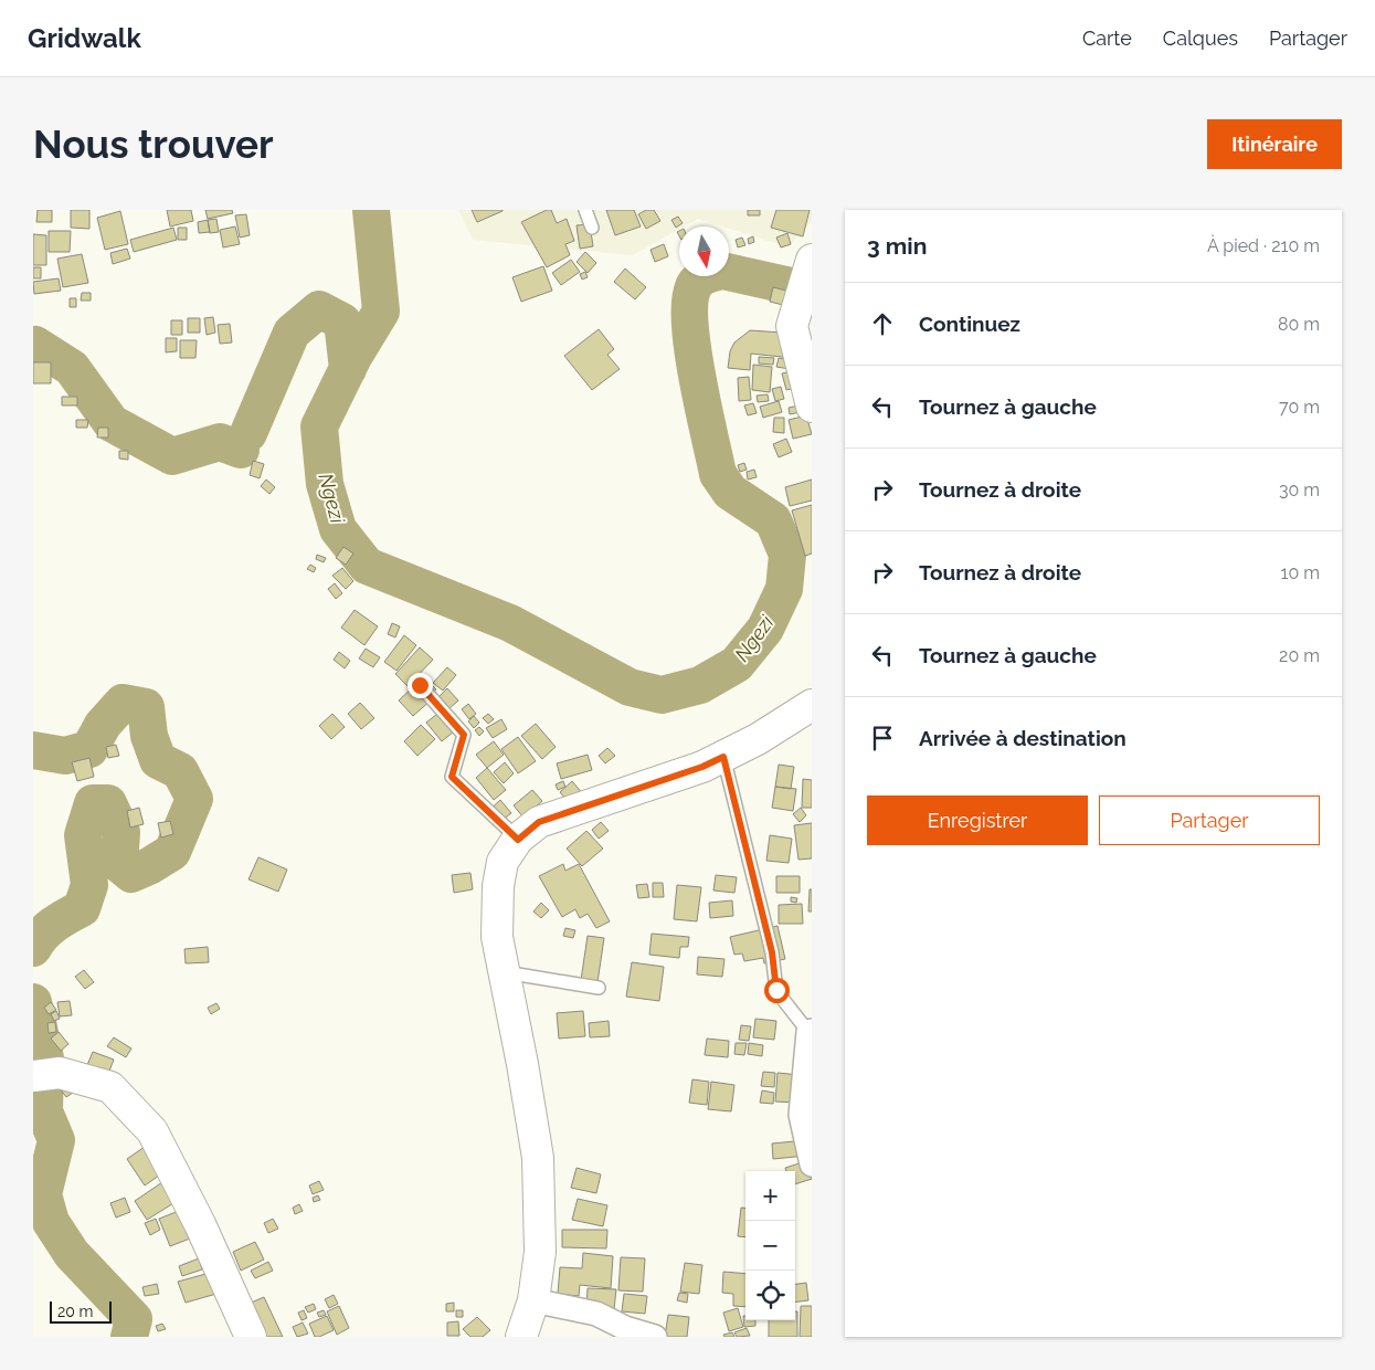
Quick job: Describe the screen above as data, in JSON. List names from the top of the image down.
{
  "water": ["Ngezi"],
  "scale_bar": "20 m",
  "north": "bottom",
  "page": {
    "header": "Gridwalk",
    "nav": ["Carte", "Calques", "Partager"],
    "buttons": [
      "Itinéraire",
      ["Enregistrer", "Partager"]
    ],
    "title": "Nous trouver",
    "heading": ["3 min", "À pied · 210 m"],
    "list": [
      ["Continuez", "80 m"],
      ["Tournez à gauche", "70 m"],
      ["Tournez à droite", "30 m"],
      ["Tournez à droite", "10 m"],
      ["Tournez à gauche", "20 m"],
      "Arrivée à destination"
    ],
    "map_buttons": ["+", "−"],
    "scale": "20 m"
  }
}
